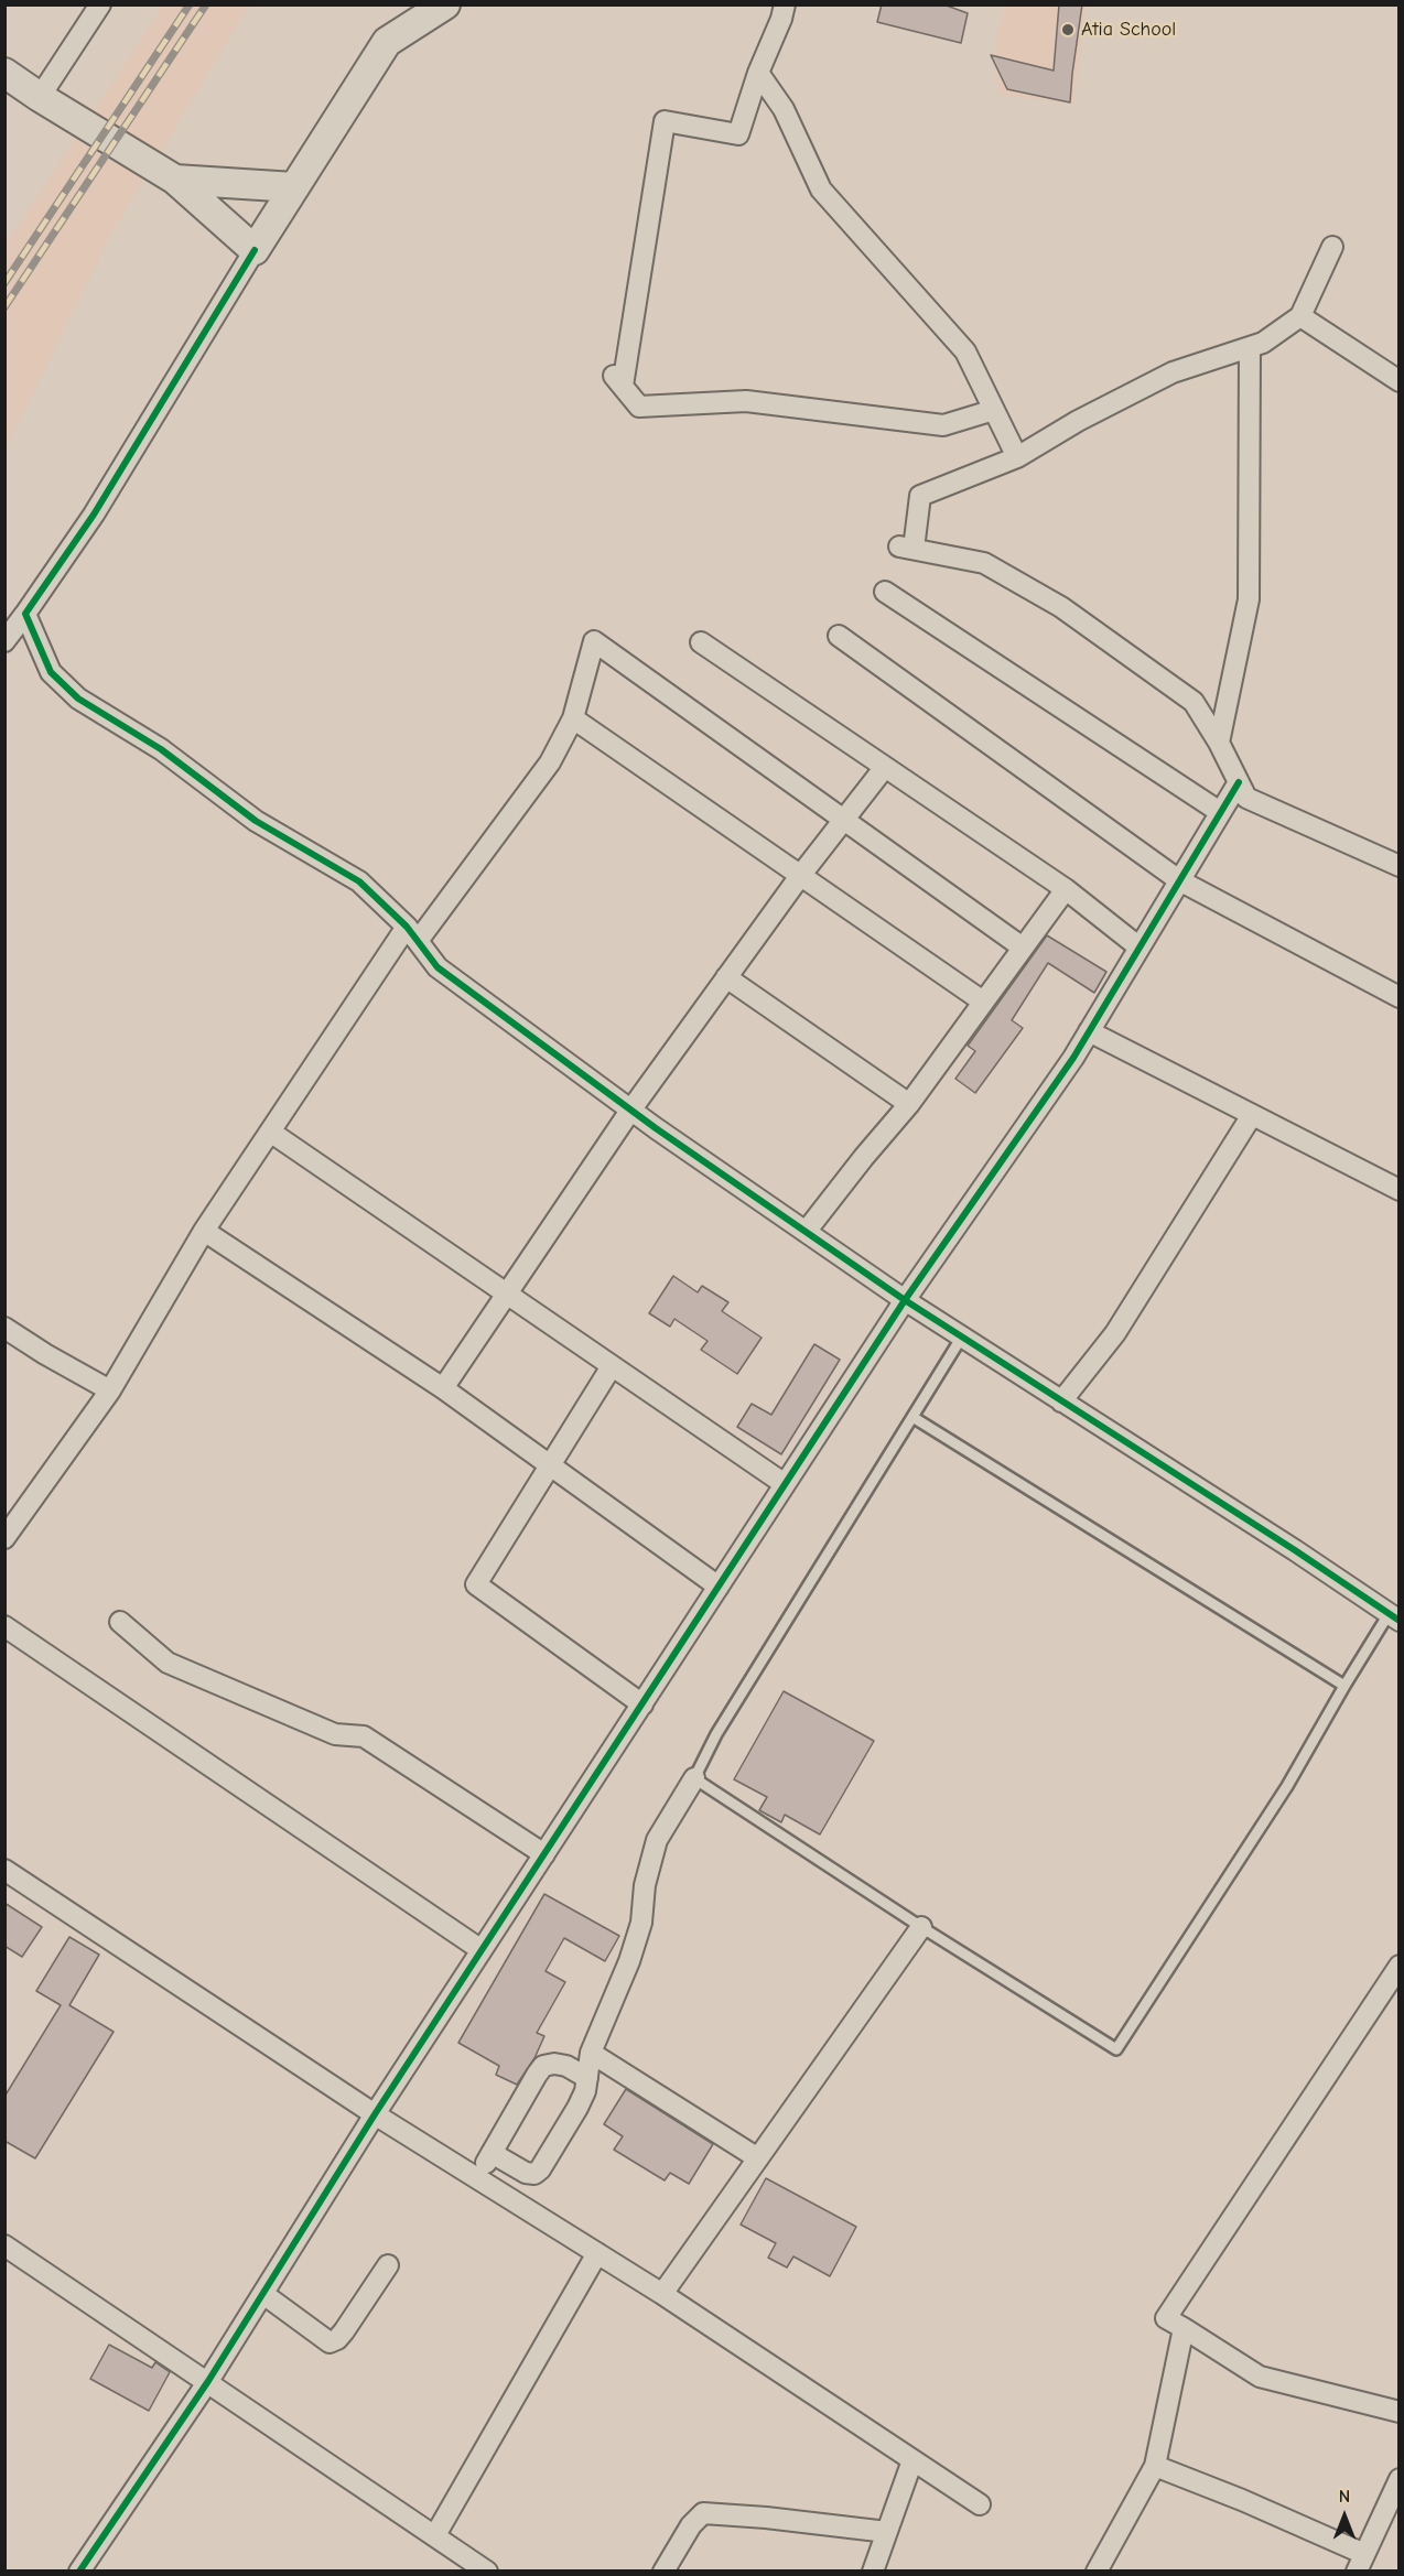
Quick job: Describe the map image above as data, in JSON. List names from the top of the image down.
{
  "places": ["Atia School"],
  "north": "top"
}
